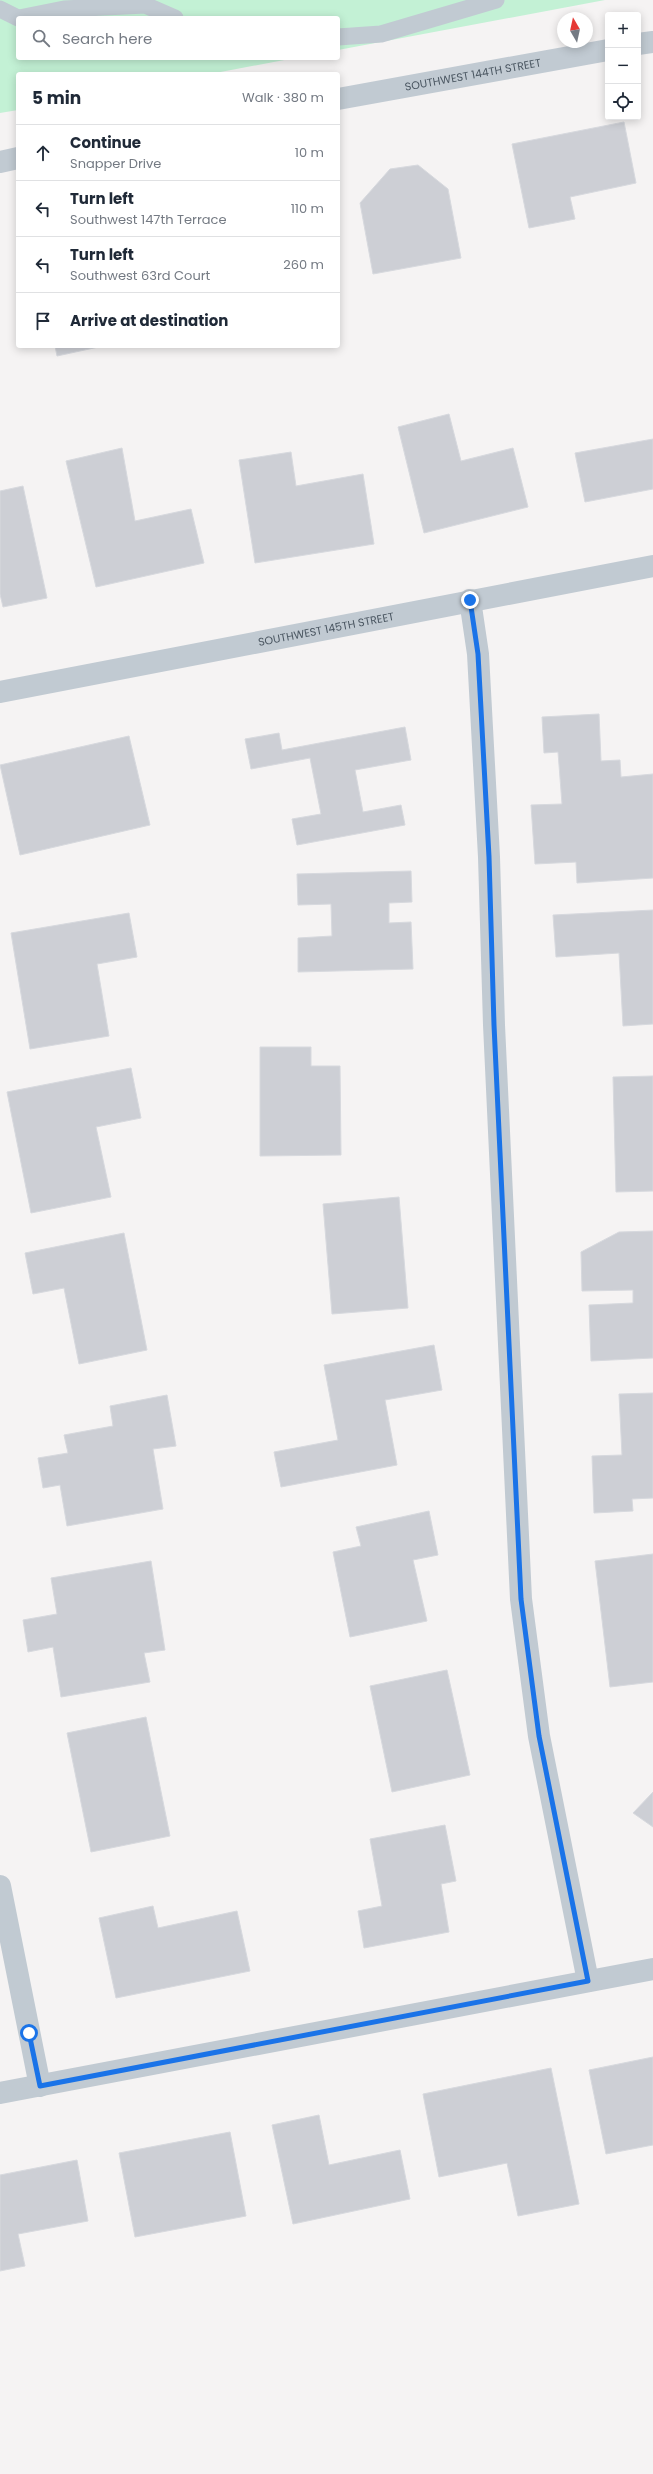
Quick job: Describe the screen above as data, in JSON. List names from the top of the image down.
{
  "streets": {
    "street": ["SOUTHWEST 144TH STREET", "SOUTHWEST 145TH STREET"]
  },
  "north": "top",
  "page": {
    "map_buttons": ["+", "−"],
    "search": "Search here",
    "heading": ["5 min", "Walk · 380 m"],
    "list": [
      ["Continue", "Snapper Drive", "10 m"],
      ["Turn left", "Southwest 147th Terrace", "110 m"],
      ["Turn left", "Southwest 63rd Court", "260 m"],
      "Arrive at destination"
    ]
  }
}
